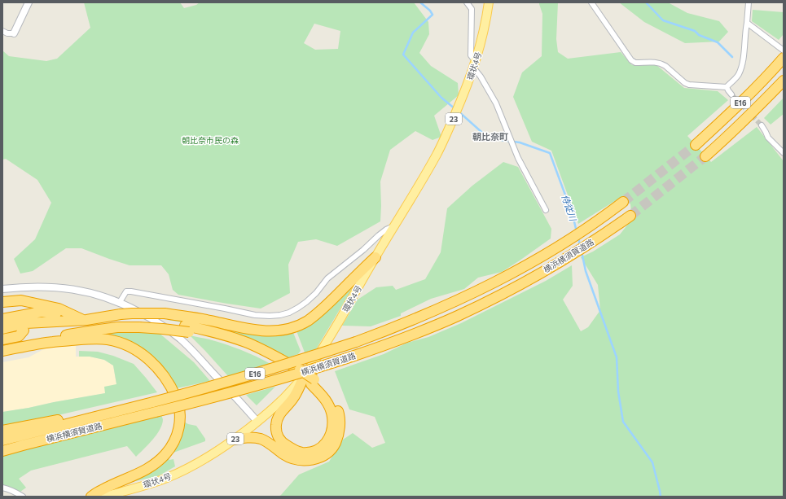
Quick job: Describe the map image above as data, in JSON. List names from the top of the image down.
{
  "streets": {
    "highway": ["E16", "横浜横須賀道路"],
    "main road": ["環状4号", "23"]
  },
  "districts": ["朝比奈町"],
  "water": ["侍従川"],
  "parks": ["朝比奈市民の森"]
}
